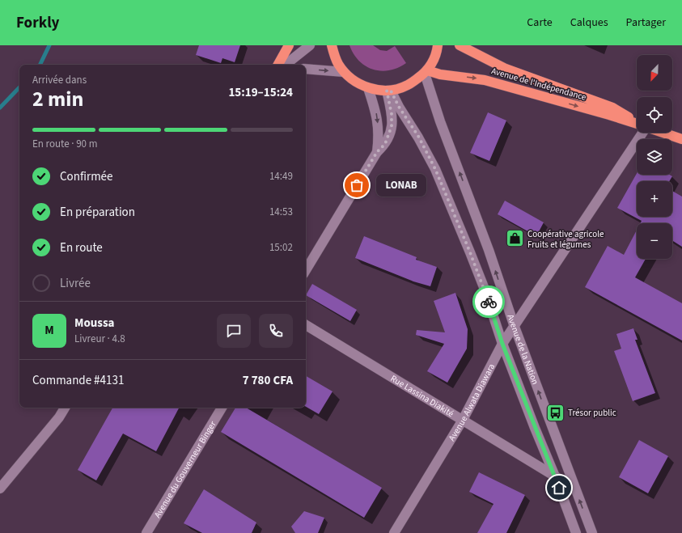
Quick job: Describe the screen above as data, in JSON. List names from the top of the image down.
{
  "streets": {
    "highway": ["Avenue de l'Indépendance"],
    "street": [
      "Avenue de la Nation",
      "Rue Lassina Diakité",
      "Avenue Alwata Diawara",
      "Avenue du Gouverneur Binger"
    ]
  },
  "crossings": [
    ["Avenue de l'Indépendance", "Avenue de la Nation"],
    ["Avenue de la Nation", "Rue Lassina Diakité"],
    ["Avenue de la Nation", "Avenue Alwata Diawara"],
    ["Rue Lassina Diakité", "Avenue Alwata Diawara"]
  ],
  "places": {
    "other": ["LONAB"],
    "shop": ["Coopérative agricole Fruits et légumes"],
    "bus stop": ["Trésor public"]
  },
  "north": "bottom left",
  "page": {
    "header": "Forkly",
    "nav": ["Carte", "Calques", "Partager"],
    "map_buttons": ["+", "−"],
    "heading": ["2 min", "Arrivée dans", "15:19–15:24"],
    "panel": [
      "Moussa",
      "Livreur · 4.8",
      "Commande #4131",
      "7 780 CFA"
    ],
    "bar": "En route · 90 m",
    "list": [
      ["Confirmée", "14:49"],
      ["En préparation", "14:53"],
      ["En route", "15:02"],
      "Livrée"
    ],
    "bubble": "LONAB",
    "round": "M"
  }
}
